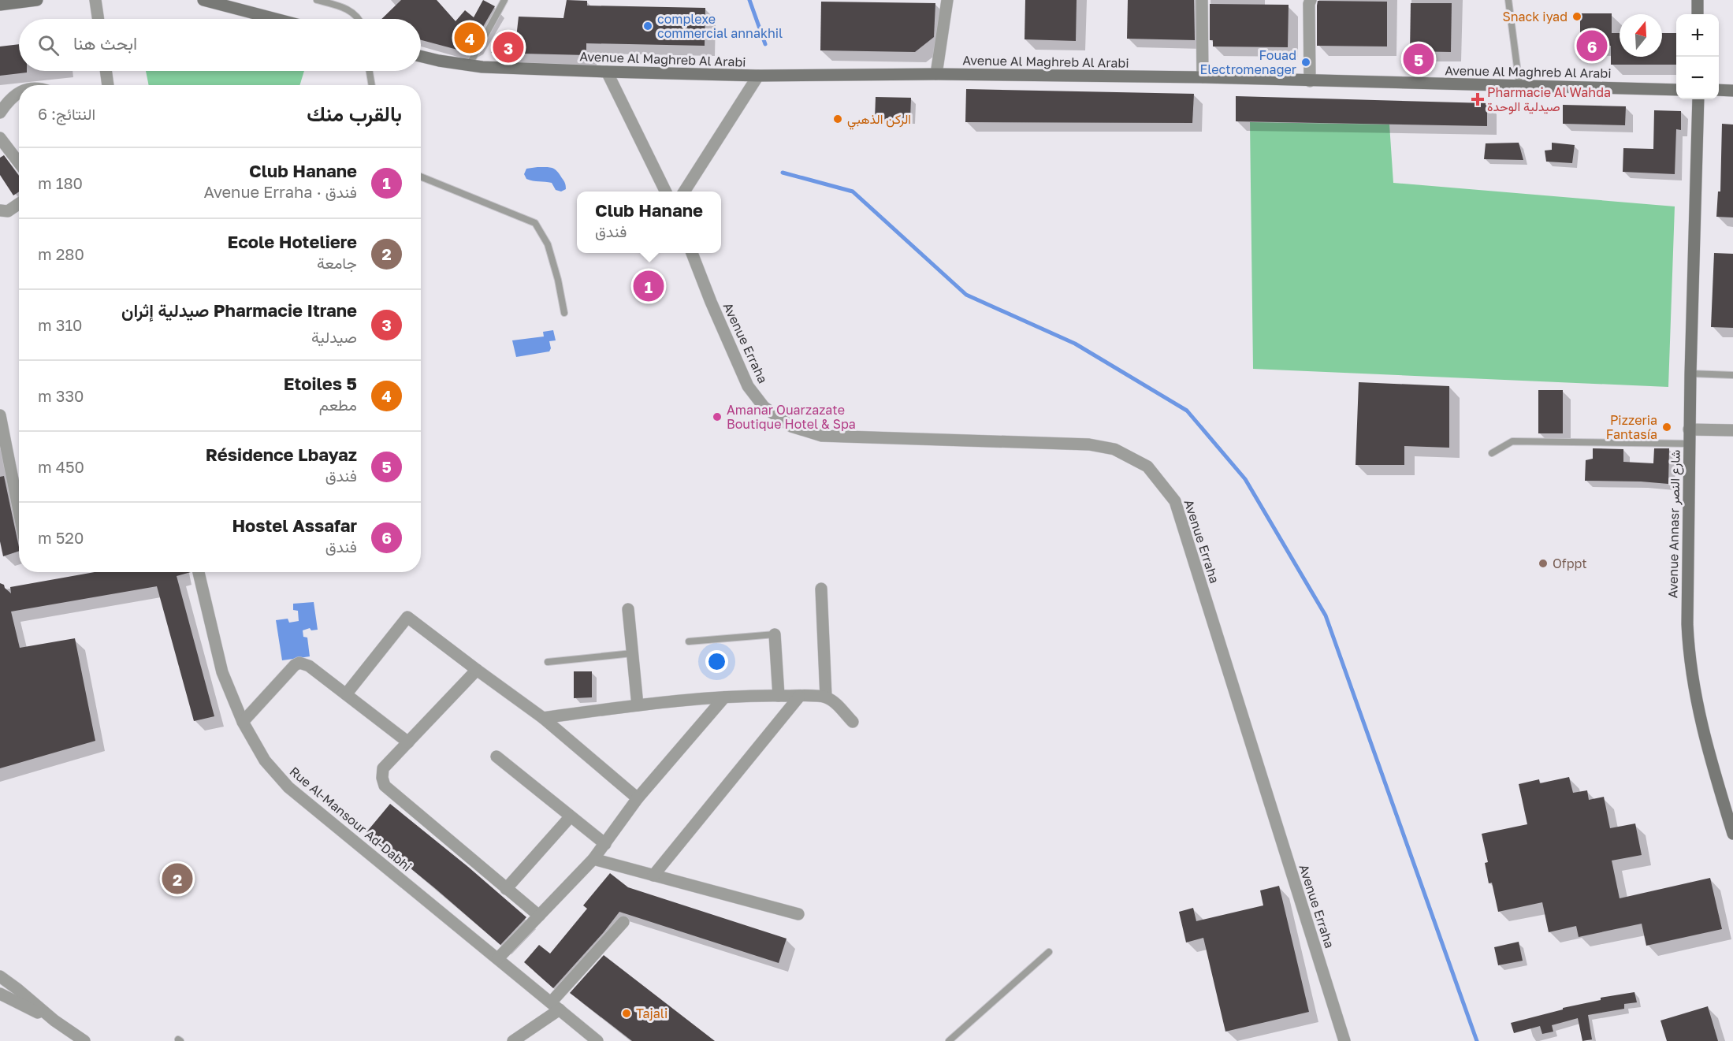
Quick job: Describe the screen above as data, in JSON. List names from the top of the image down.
{
  "streets": {
    "main road": ["Avenue Al Maghreb Al Arabi", "Avenue Annasr شارع النصر"],
    "street": ["Avenue Erraha", "Rue Al-Mansour Ad-Dabhi"]
  },
  "places": {
    "other": [
      "Snack iyad",
      "complexe commercial annakhil",
      "Fouad Electromenager",
      "الركن الذهبي",
      "Amanar Ouarzazate Boutique Hotel & Spa",
      "Pizzeria Fantasía",
      "Ofppt",
      "Tajali"
    ],
    "health": ["Pharmacie Al Wahda صيدلية الوحدة"]
  },
  "north": "top",
  "page": {
    "map_buttons": ["+", "−"],
    "search": "ابحث هنا",
    "pins": [
      "4",
      "6",
      "3",
      "5",
      "1",
      "2"
    ],
    "heading": ["بالقرب منك", "النتائج: 6"],
    "list": [
      {
        "mark": "1",
        "name": "Club Hanane",
        "note": "فندق · Avenue Erraha",
        "value": "180 m"
      },
      {
        "mark": "2",
        "name": "Ecole Hoteliere",
        "note": "جامعة",
        "value": "280 m"
      },
      {
        "mark": "3",
        "name": "Pharmacie Itrane صيدلية إثران",
        "note": "صيدلية",
        "value": "310 m"
      },
      {
        "mark": "4",
        "name": "Etoiles 5",
        "note": "مطعم",
        "value": "330 m"
      },
      {
        "mark": "5",
        "name": "Résidence Lbayaz",
        "note": "فندق",
        "value": "450 m"
      },
      {
        "mark": "6",
        "name": "Hostel Assafar",
        "note": "فندق",
        "value": "520 m"
      }
    ],
    "popup": ["Club Hanane", "فندق"]
  }
}
